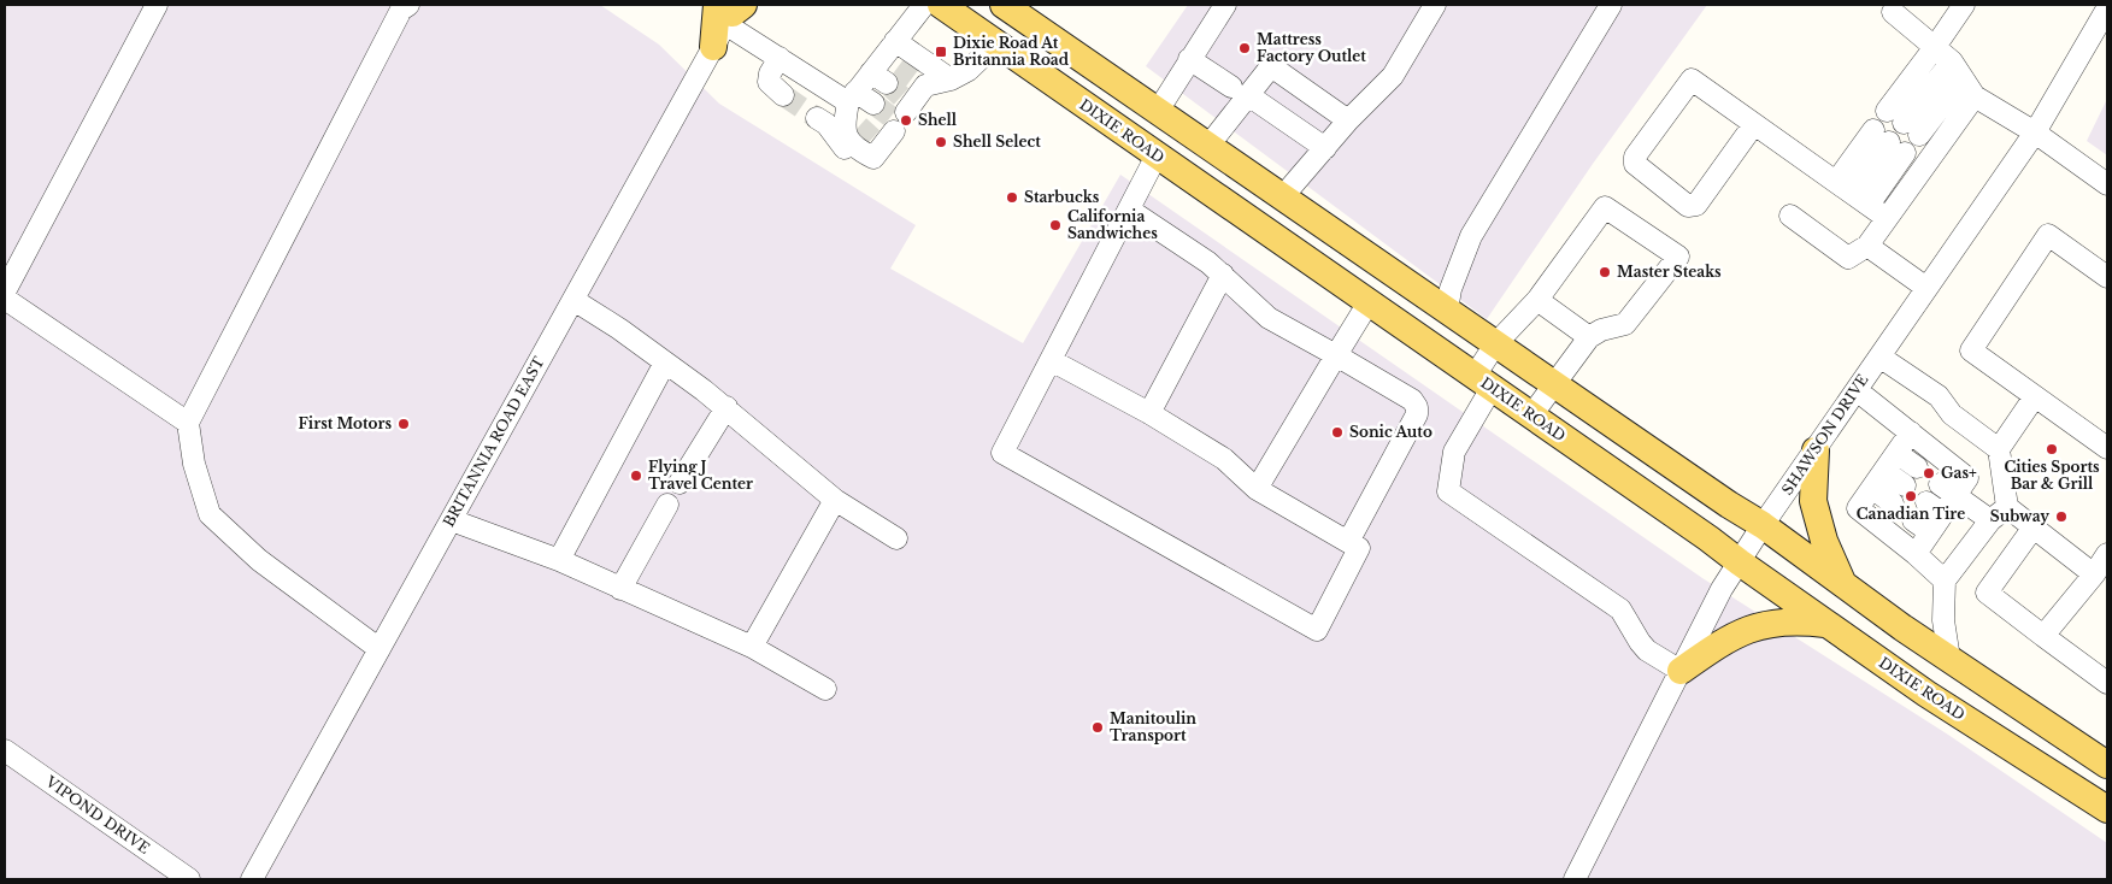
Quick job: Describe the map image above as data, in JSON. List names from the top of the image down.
{
  "streets": {
    "main road": ["DIXIE ROAD"],
    "street": ["SHAWSON DRIVE", "BRITANNIA ROAD EAST", "VIPOND DRIVE"]
  },
  "crossings": [
    ["DIXIE ROAD", "SHAWSON DRIVE"]
  ],
  "places": {
    "other": [
      "Mattress Factory Outlet",
      "Shell",
      "Shell Select",
      "Starbucks",
      "California Sandwiches",
      "Master Steaks",
      "First Motors",
      "Sonic Auto",
      "Cities Sports Bar & Grill",
      "Gas+",
      "Flying J Travel Center",
      "Canadian Tire",
      "Subway",
      "Manitoulin Transport"
    ],
    "transit": ["Dixie Road At Britannia Road"]
  }
}
